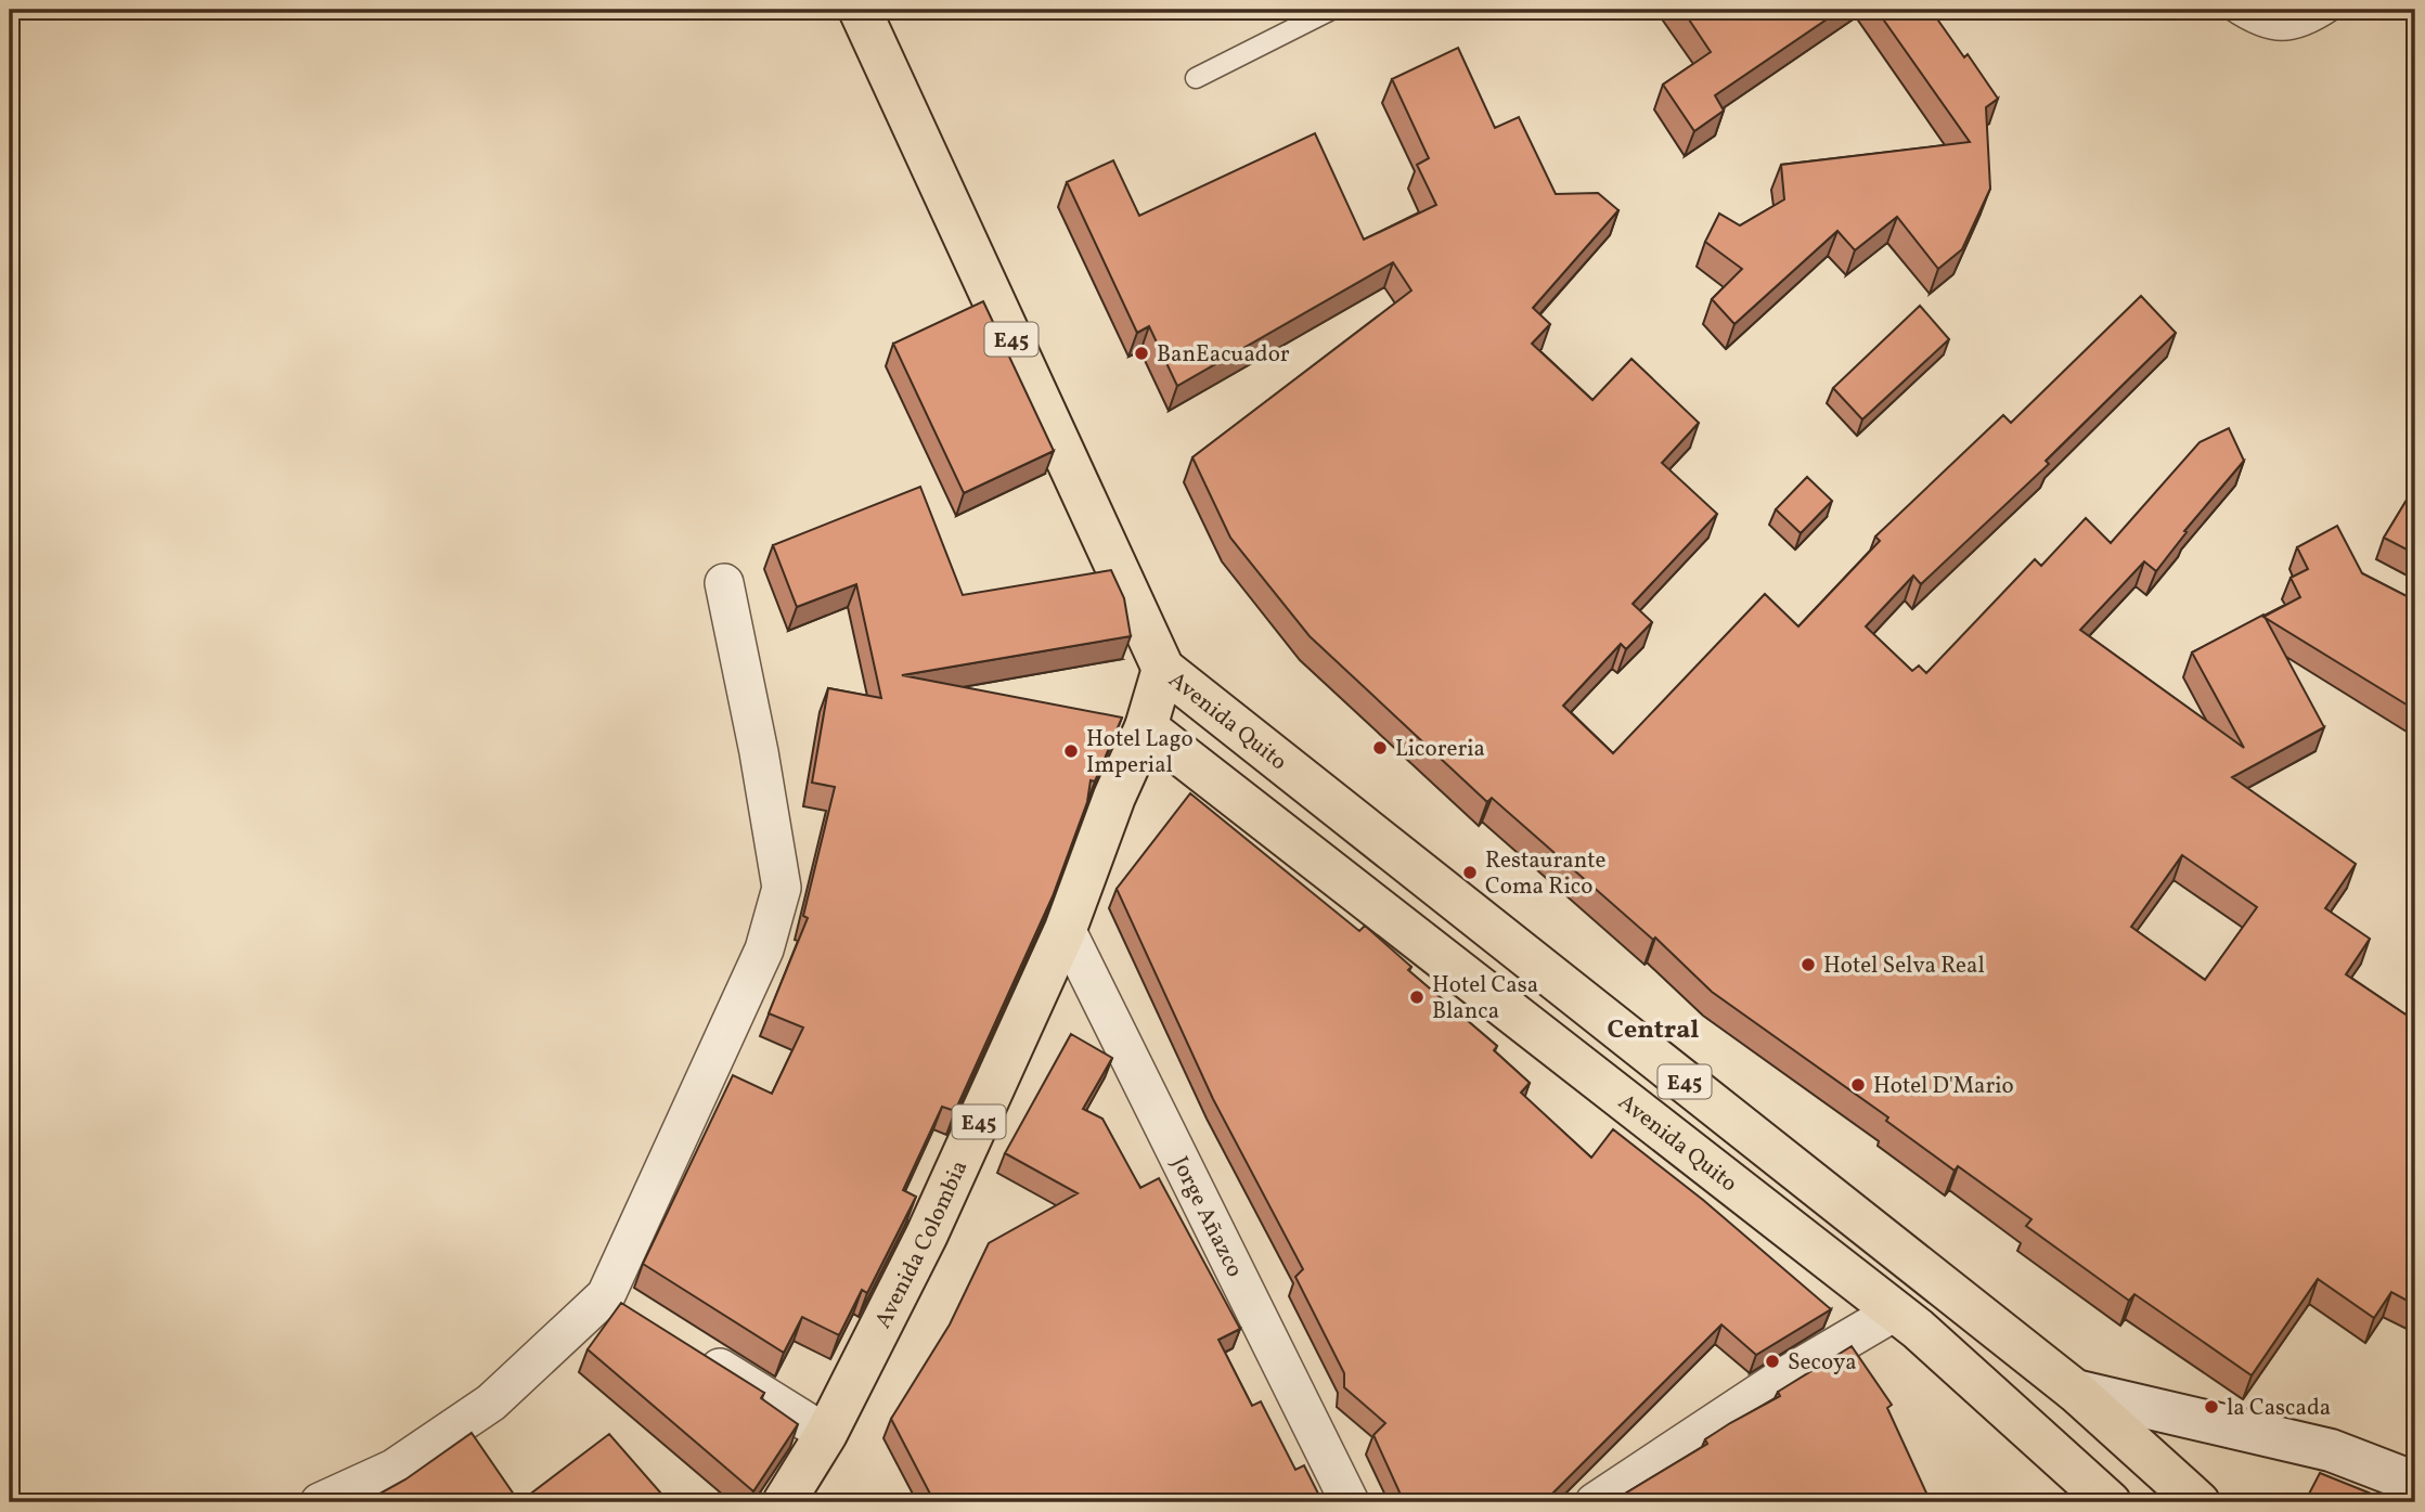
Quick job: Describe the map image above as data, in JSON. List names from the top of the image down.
{
  "streets": {
    "main road": ["E45", "Avenida Quito", "Avenida Colombia"],
    "street": ["Jorge Añazco"]
  },
  "crossings": [
    ["E45", "Avenida Quito"],
    ["Avenida Quito", "Avenida Colombia"],
    ["Jorge Añazco", "Avenida Colombia"]
  ],
  "districts": ["Central"],
  "places": [
    "BanEacuador",
    "Licoreria",
    "Hotel Lago Imperial",
    "Restaurante Coma Rico",
    "Hotel Selva Real",
    "Hotel Casa Blanca",
    "Hotel D'Mario",
    "Secoya",
    "la Cascada"
  ]
}
